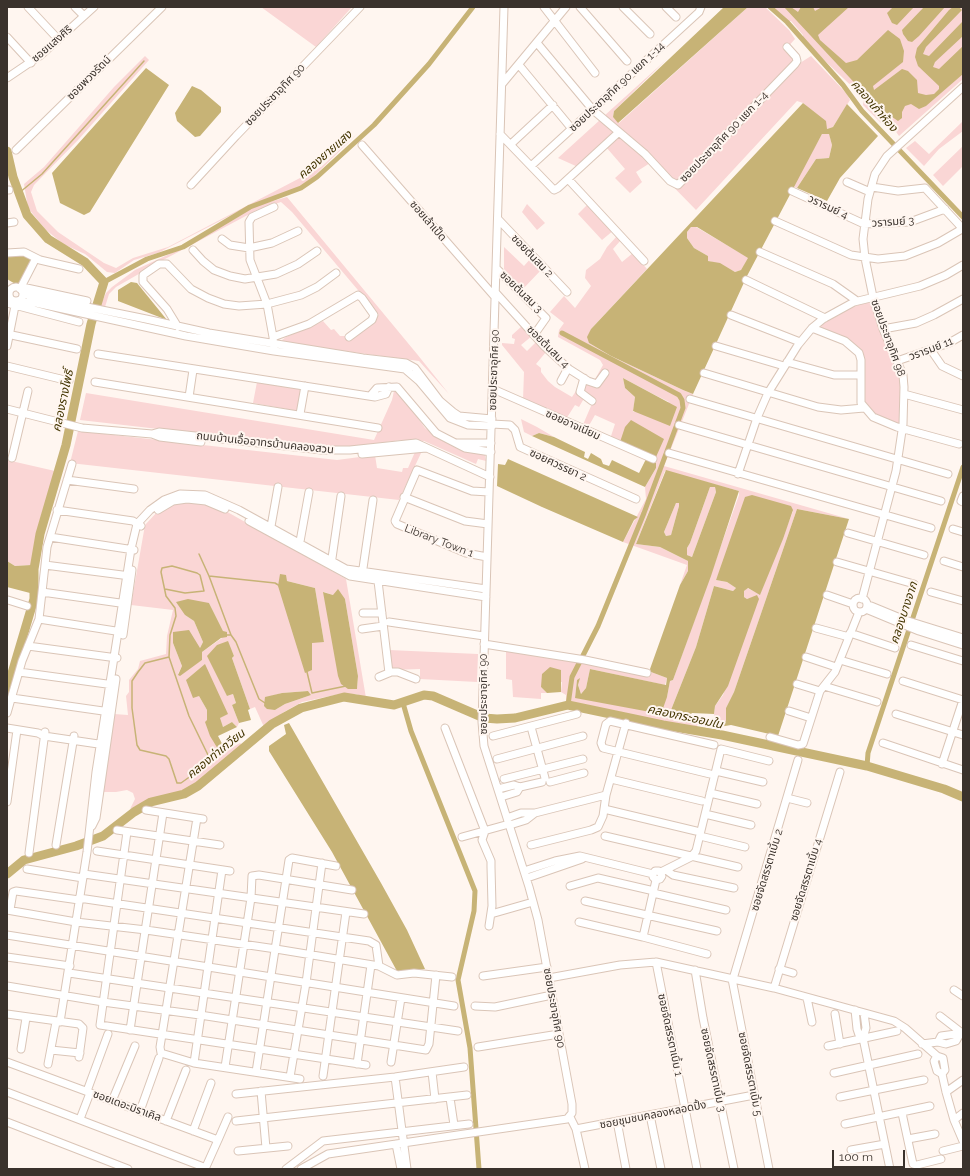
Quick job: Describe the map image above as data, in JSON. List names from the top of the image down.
{
  "streets": {
    "street": [
      "ซอยแสงศิริ",
      "ซอยพวงรัตน์",
      "ซอยประชาอุทิศ 90 แยก 1-14",
      "ซอยประชาอุทิศ 90",
      "ซอยประชาอุทิศ 90 แยก 1-4",
      "วรารมย์ 4",
      "ซอยเล้าเป็ด",
      "วรารมย์ 3",
      "ซอยต้นสน 2",
      "ซอยต้นสน 3",
      "ซอยประชาอุทิศ 98",
      "ซอยต้นสน 4",
      "วรารมย์ 11",
      "ซอยอาจเนียม",
      "ถนนบ้านเอื้ออาทรบ้านคลองสวน",
      "ซอยศวรรยา 2",
      "Library Town 1",
      "ซอยจัดสรรตาเบิ้ม 2",
      "ซอยจัดสรรตาเบิ้ม 4",
      "ซอยจัดสรรตาเบิ้ม 1",
      "ซอยจัดสรรตาเบิ้ม 3",
      "ซอยจัดสรรตาเบิ้ม 5",
      "ซอยเดอะมิราเคิล",
      "ซอยชุมชนคลองหลอดปิ้ง"
    ]
  },
  "crossings": [
    ["ซอยประชาอุทิศ 90 แยก 1-14", "ซอยประชาอุทิศ 90 แยก 1-4"],
    ["ซอยประชาอุทิศ 90", "ซอยเล้าเป็ด"],
    ["ซอยประชาอุทิศ 90", "ซอยต้นสน 2"],
    ["ซอยประชาอุทิศ 90", "ซอยต้นสน 3"],
    ["ซอยประชาอุทิศ 90", "ซอยต้นสน 4"],
    ["ซอยประชาอุทิศ 90", "ซอยอาจเนียม"],
    ["ซอยประชาอุทิศ 90", "ถนนบ้านเอื้ออาทรบ้านคลองสวน"],
    ["ซอยประชาอุทิศ 90", "ซอยศวรรยา 2"],
    ["ซอยประชาอุทิศ 90", "Library Town 1"],
    ["วรารมย์ 4", "วรารมย์ 3"],
    ["วรารมย์ 4", "ซอยประชาอุทิศ 98"],
    ["ซอยเล้าเป็ด", "ซอยต้นสน 4"],
    ["วรารมย์ 3", "ซอยประชาอุทิศ 98"],
    ["ซอยต้นสน 3", "ซอยต้นสน 4"],
    ["ซอยประชาอุทิศ 98", "วรารมย์ 11"],
    ["ซอยจัดสรรตาเบิ้ม 2", "ซอยจัดสรรตาเบิ้ม 5"],
    ["ซอยจัดสรรตาเบิ้ม 1", "ซอยชุมชนคลองหลอดปิ้ง"],
    ["ซอยจัดสรรตาเบิ้ม 3", "ซอยชุมชนคลองหลอดปิ้ง"],
    ["ซอยจัดสรรตาเบิ้ม 5", "ซอยชุมชนคลองหลอดปิ้ง"]
  ],
  "water": [
    "คลองเก้าห้อง",
    "คลองยายแสง",
    "คลองรางโพธิ์",
    "คลองบางจาก",
    "คลองกระออมใน",
    "คลองท่าเกวียน"
  ],
  "scale_bar": "100 m"
}
